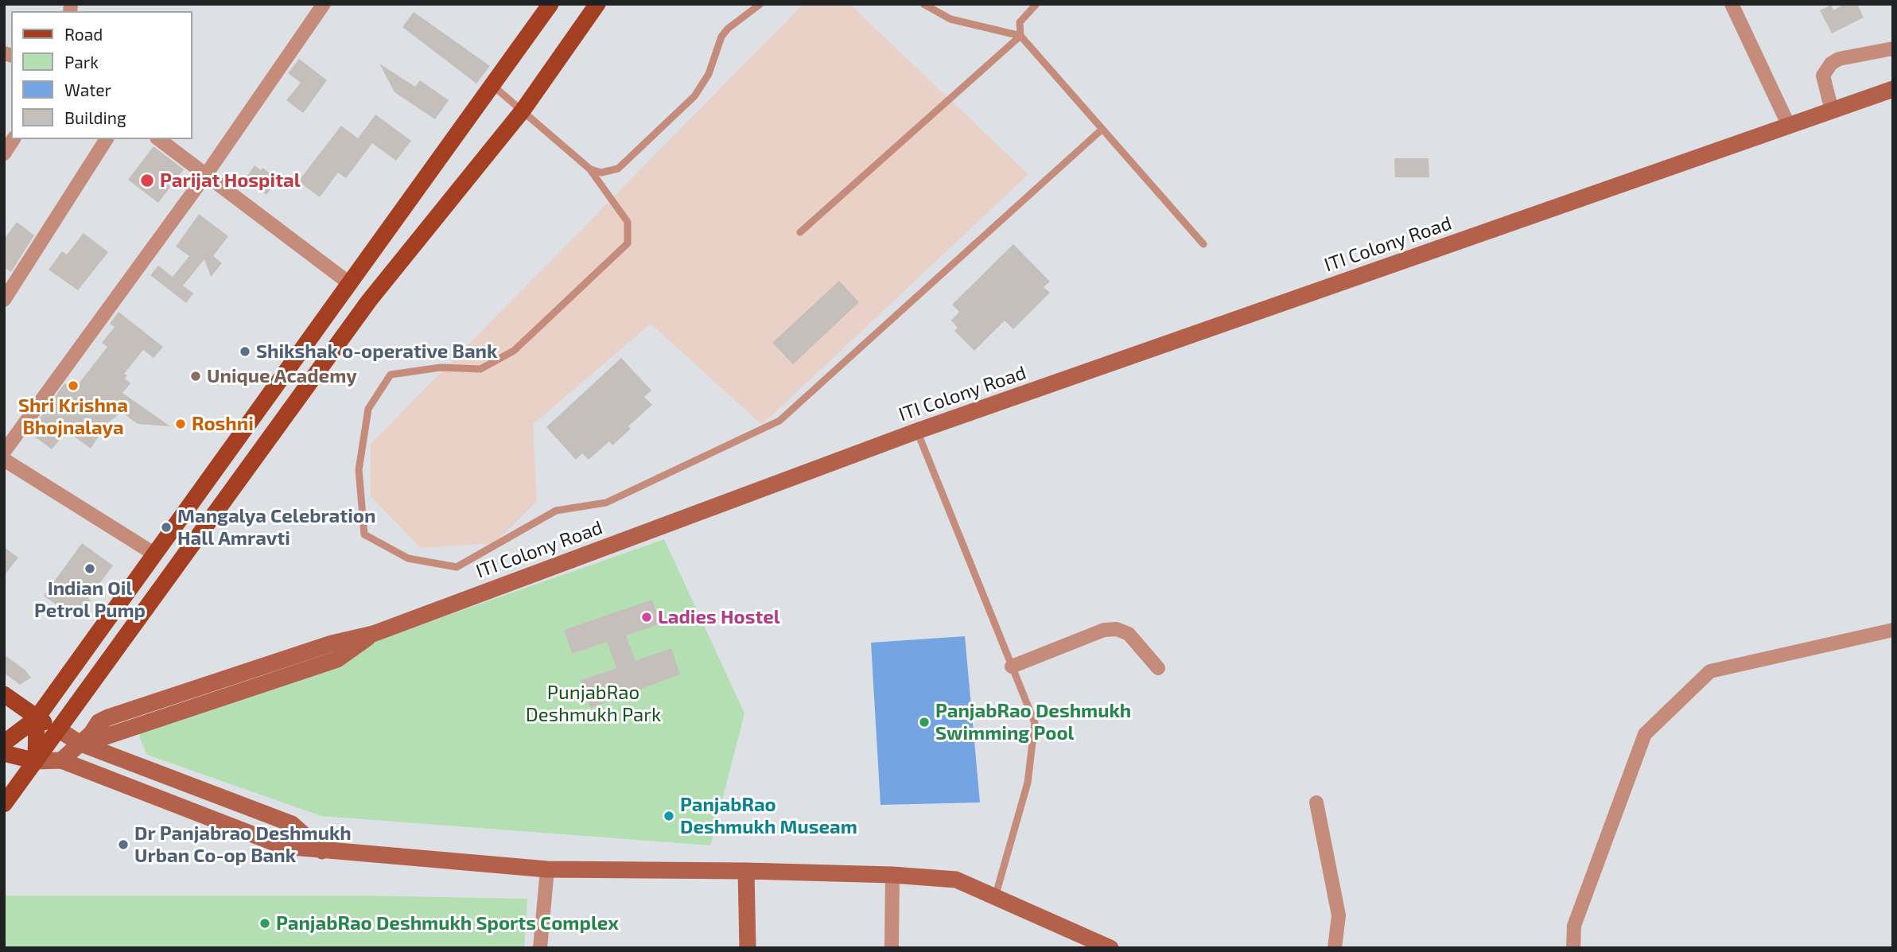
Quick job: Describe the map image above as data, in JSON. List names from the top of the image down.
{
  "streets": {
    "street": ["ITI Colony Road"]
  },
  "parks": ["PunjabRao Deshmukh Park"],
  "places": [
    "Parijat Hospital",
    "Shikshak o-operative Bank",
    "Unique Academy",
    "Shri Krishna Bhojnalaya",
    "Roshni",
    "Mangalya Celebration Hall Amravti",
    "Indian Oil Petrol Pump",
    "Ladies Hostel",
    "PanjabRao Deshmukh Swimming Pool",
    "PanjabRao Deshmukh Museam",
    "Dr Panjabrao Deshmukh Urban Co-op Bank",
    "PanjabRao Deshmukh Sports Complex"
  ],
  "legend": [
    "Road",
    "Park",
    "Water",
    "Building"
  ]
}
